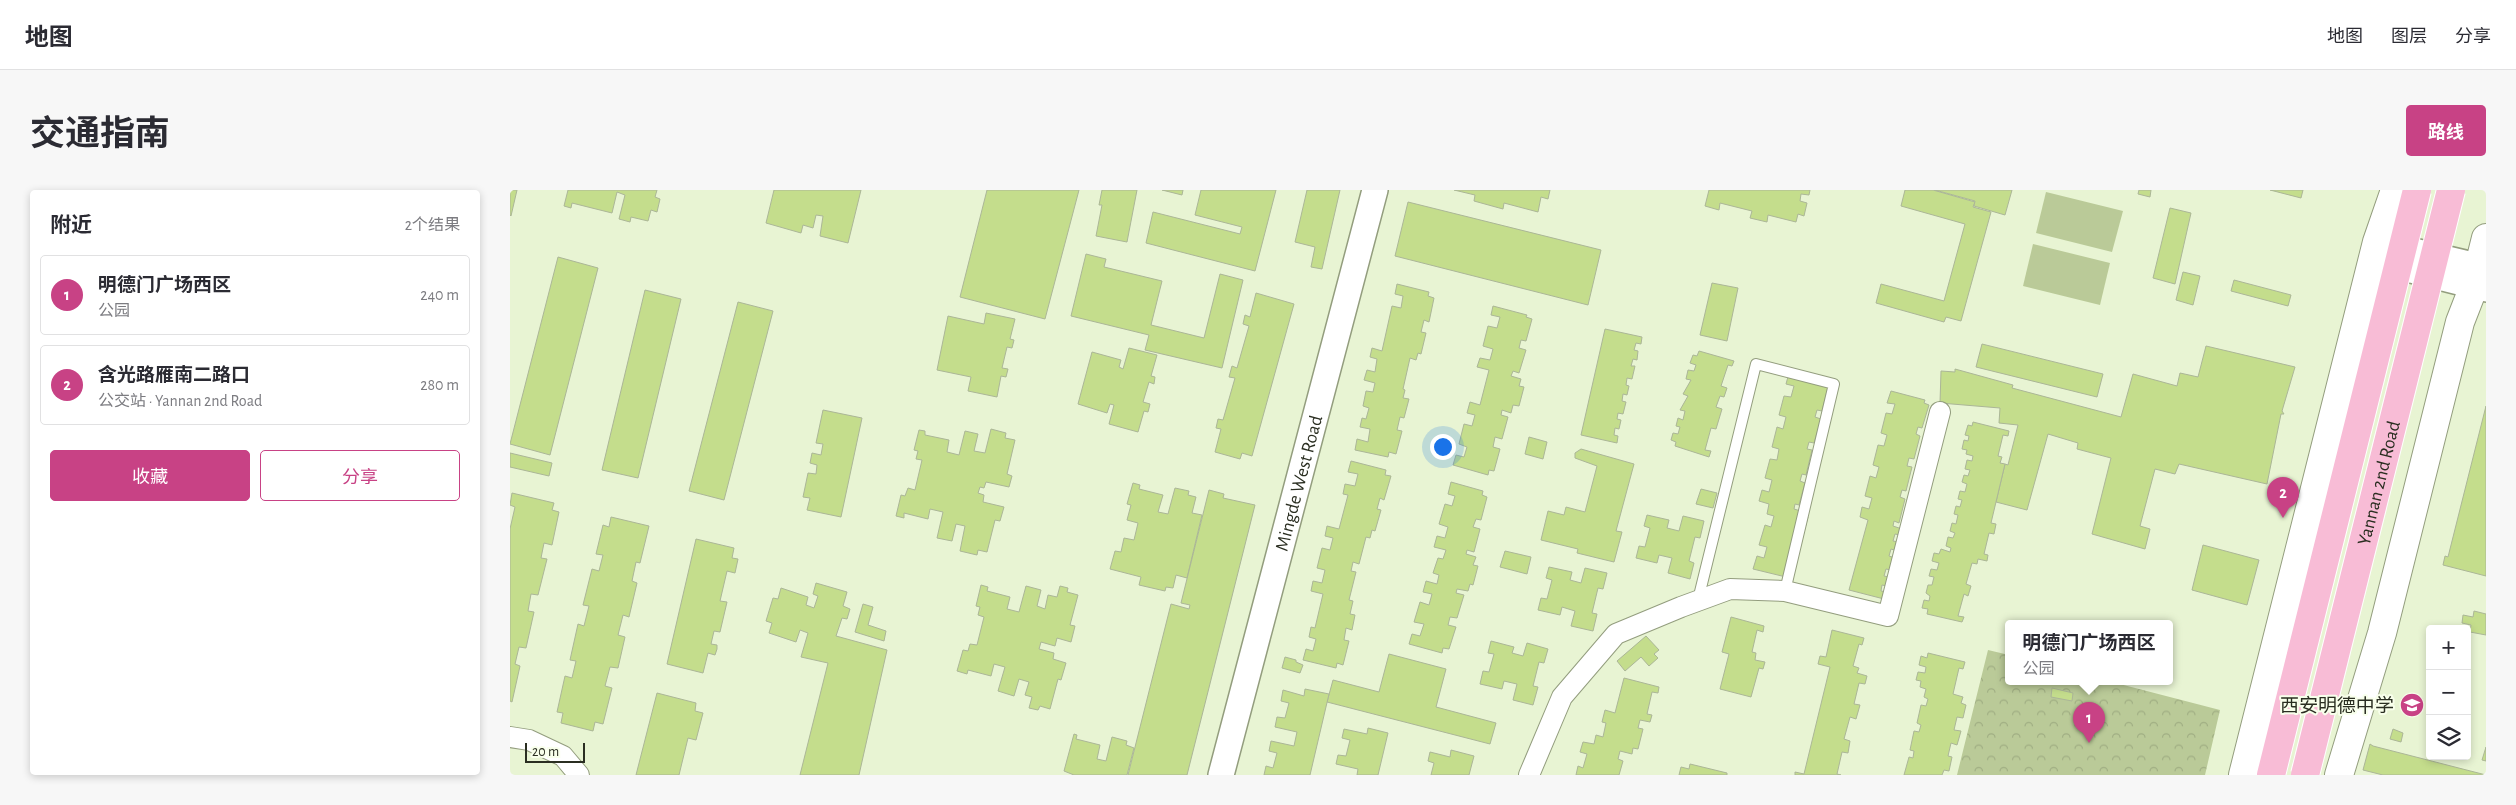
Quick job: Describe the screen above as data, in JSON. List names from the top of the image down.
{
  "streets": {
    "main road": ["Yannan 2nd Road"],
    "street": ["Mingde West Road"]
  },
  "places": {
    "school or university": ["西安明德中学"]
  },
  "scale_bar": "20 m",
  "page": {
    "header": "地图",
    "nav": ["地图", "图层", "分享"],
    "title": "交通指南",
    "buttons": [
      "路线",
      ["收藏", "分享"]
    ],
    "heading": ["附近", "2个结果"],
    "list": [
      {
        "mark": "1",
        "name": "明德门广场西区",
        "note": "公园",
        "value": "240 m"
      },
      {
        "mark": "2",
        "name": "含光路雁南二路口",
        "note": "公交站 · Yannan 2nd Road",
        "value": "280 m"
      }
    ],
    "pins": ["2", "1"],
    "popup": ["明德门广场西区", "公园"],
    "map_buttons": ["+", "−"],
    "scale": "20 m"
  }
}
